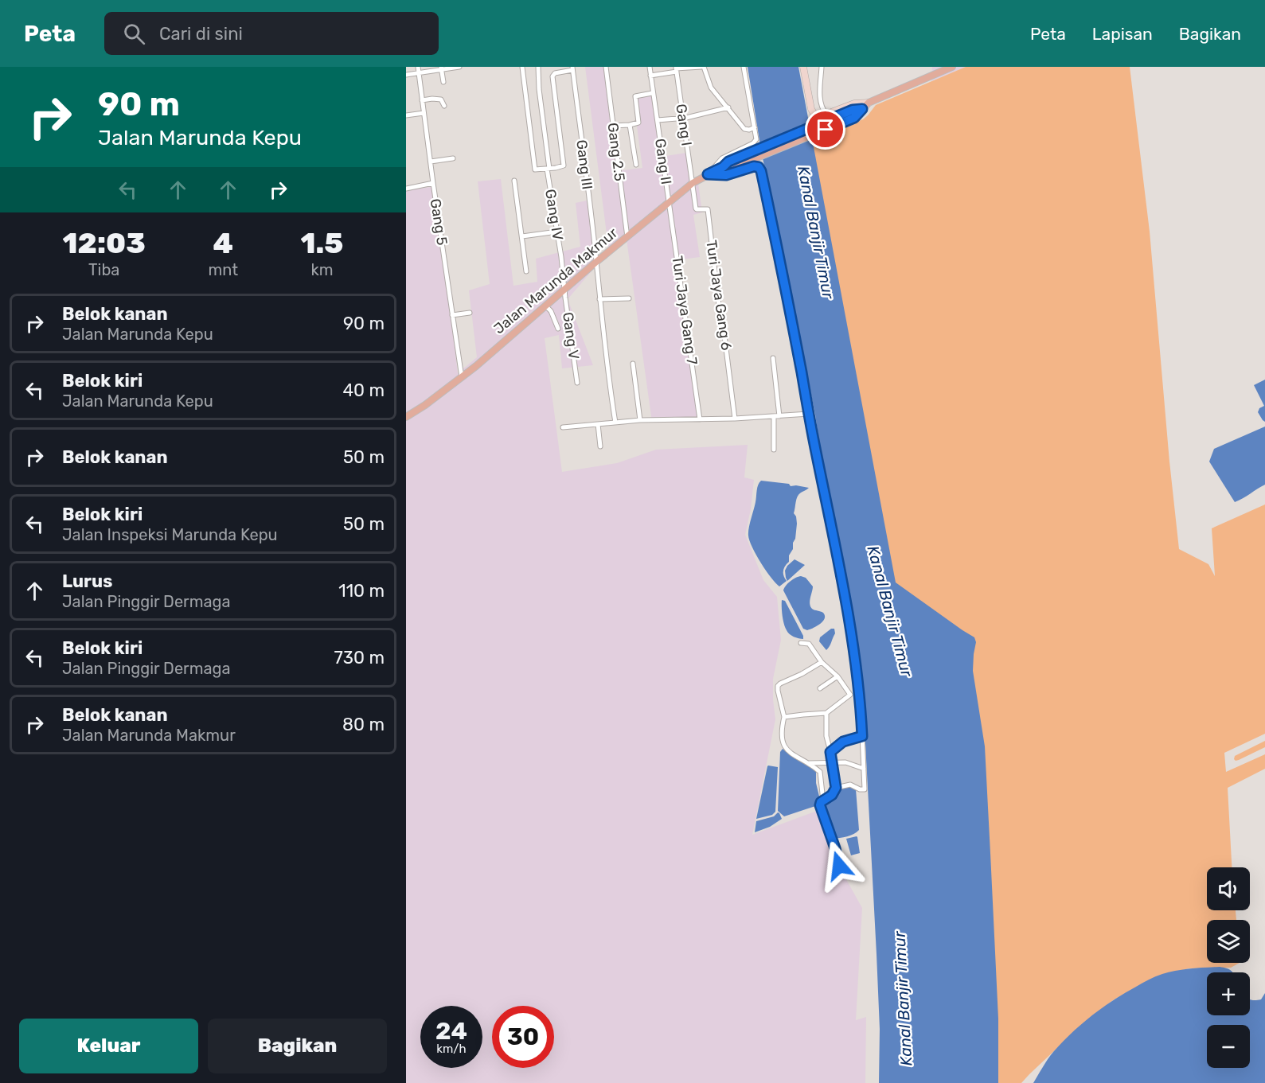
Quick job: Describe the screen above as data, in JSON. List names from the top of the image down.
{
  "streets": {
    "main road": ["Jalan Marunda Makmur"],
    "street": [
      "Gang I",
      "Gang 2.5",
      "Gang II",
      "Gang III",
      "Gang IV",
      "Gang 5",
      "Turi Jaya Gang 6",
      "Turi Jaya Gang 7",
      "Gang V"
    ]
  },
  "crossings": [
    ["Gang I", "Jalan Marunda Makmur"],
    ["Gang I", "Turi Jaya Gang 6"],
    ["Gang 2.5", "Jalan Marunda Makmur"],
    ["Gang II", "Jalan Marunda Makmur"],
    ["Gang II", "Turi Jaya Gang 7"],
    ["Gang III", "Jalan Marunda Makmur"],
    ["Gang IV", "Jalan Marunda Makmur"],
    ["Gang IV", "Gang V"],
    ["Gang 5", "Jalan Marunda Makmur"],
    ["Jalan Marunda Makmur", "Turi Jaya Gang 6"],
    ["Jalan Marunda Makmur", "Turi Jaya Gang 7"],
    ["Jalan Marunda Makmur", "Gang V"]
  ],
  "water": ["Kanal Banjir Timur"],
  "page": {
    "header": "Peta",
    "search": "Cari di sini",
    "nav": ["Peta", "Lapisan", "Bagikan"],
    "turn": ["90 m", "Jalan Marunda Kepu"],
    "eta": [
      "12:03",
      "Tiba",
      "4",
      "mnt",
      "1.5",
      "km"
    ],
    "list": [
      {
        "name": "Belok kanan",
        "note": "Jalan Marunda Kepu",
        "value": "90 m"
      },
      {
        "name": "Belok kiri",
        "note": "Jalan Marunda Kepu",
        "value": "40 m"
      },
      {
        "name": "Belok kanan",
        "value": "50 m"
      },
      {
        "name": "Belok kiri",
        "note": "Jalan Inspeksi Marunda Kepu",
        "value": "50 m"
      },
      {
        "name": "Lurus",
        "note": "Jalan Pinggir Dermaga",
        "value": "110 m"
      },
      {
        "name": "Belok kiri",
        "note": "Jalan Pinggir Dermaga",
        "value": "730 m"
      },
      {
        "name": "Belok kanan",
        "note": "Jalan Marunda Makmur",
        "value": "80 m"
      }
    ],
    "map_buttons": ["+", "−"],
    "speed": "24 km/h",
    "limit": "30",
    "buttons": ["Keluar", "Bagikan"]
  }
}
